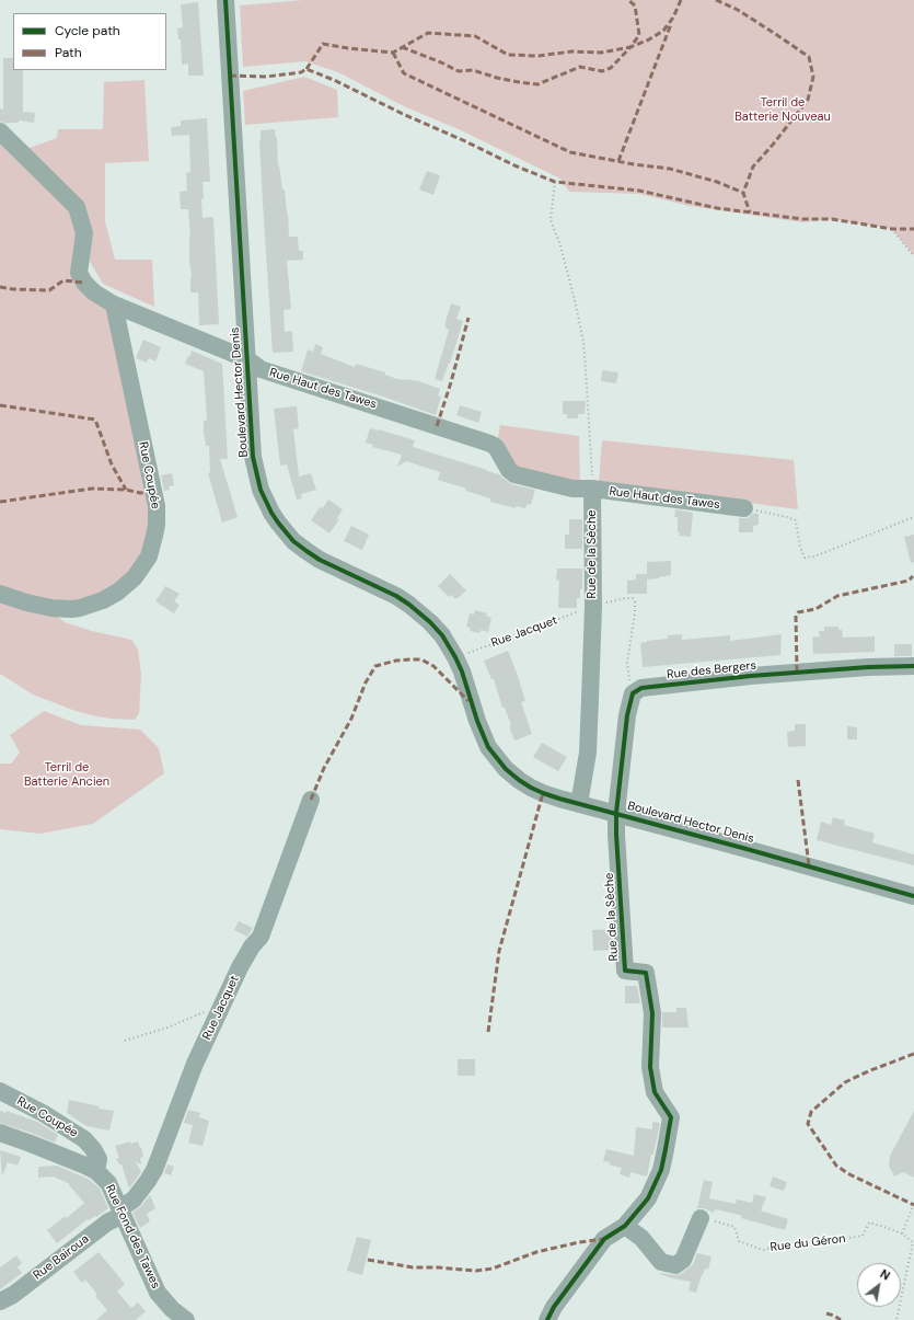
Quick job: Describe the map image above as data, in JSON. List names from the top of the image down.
{
  "streets": {
    "street": [
      "Rue Haut des Tawes",
      "Boulevard Hector Denis",
      "Rue Coupée",
      "Rue de la Sèche",
      "Rue Jacquet",
      "Rue des Bergers",
      "Rue Fond des Tawes",
      "Rue Bairoua"
    ],
    "path": ["Rue du Géron"]
  },
  "crossings": [
    ["Rue Haut des Tawes", "Boulevard Hector Denis"],
    ["Rue Haut des Tawes", "Rue Coupée"],
    ["Rue Haut des Tawes", "Rue de la Sèche"],
    ["Boulevard Hector Denis", "Rue de la Sèche"],
    ["Boulevard Hector Denis", "Rue Jacquet"],
    ["Rue Coupée", "Rue Fond des Tawes"],
    ["Rue de la Sèche", "Rue Jacquet"],
    ["Rue Jacquet", "Rue des Bergers"],
    ["Rue Jacquet", "Rue Fond des Tawes"],
    ["Rue Jacquet", "Rue Bairoua"],
    ["Rue Fond des Tawes", "Rue Bairoua"]
  ],
  "parks": ["Terril de Batterie Nouveau", "Terril de Batterie Ancien"],
  "legend": ["Cycle path", "Path"],
  "north": "top right"
}
